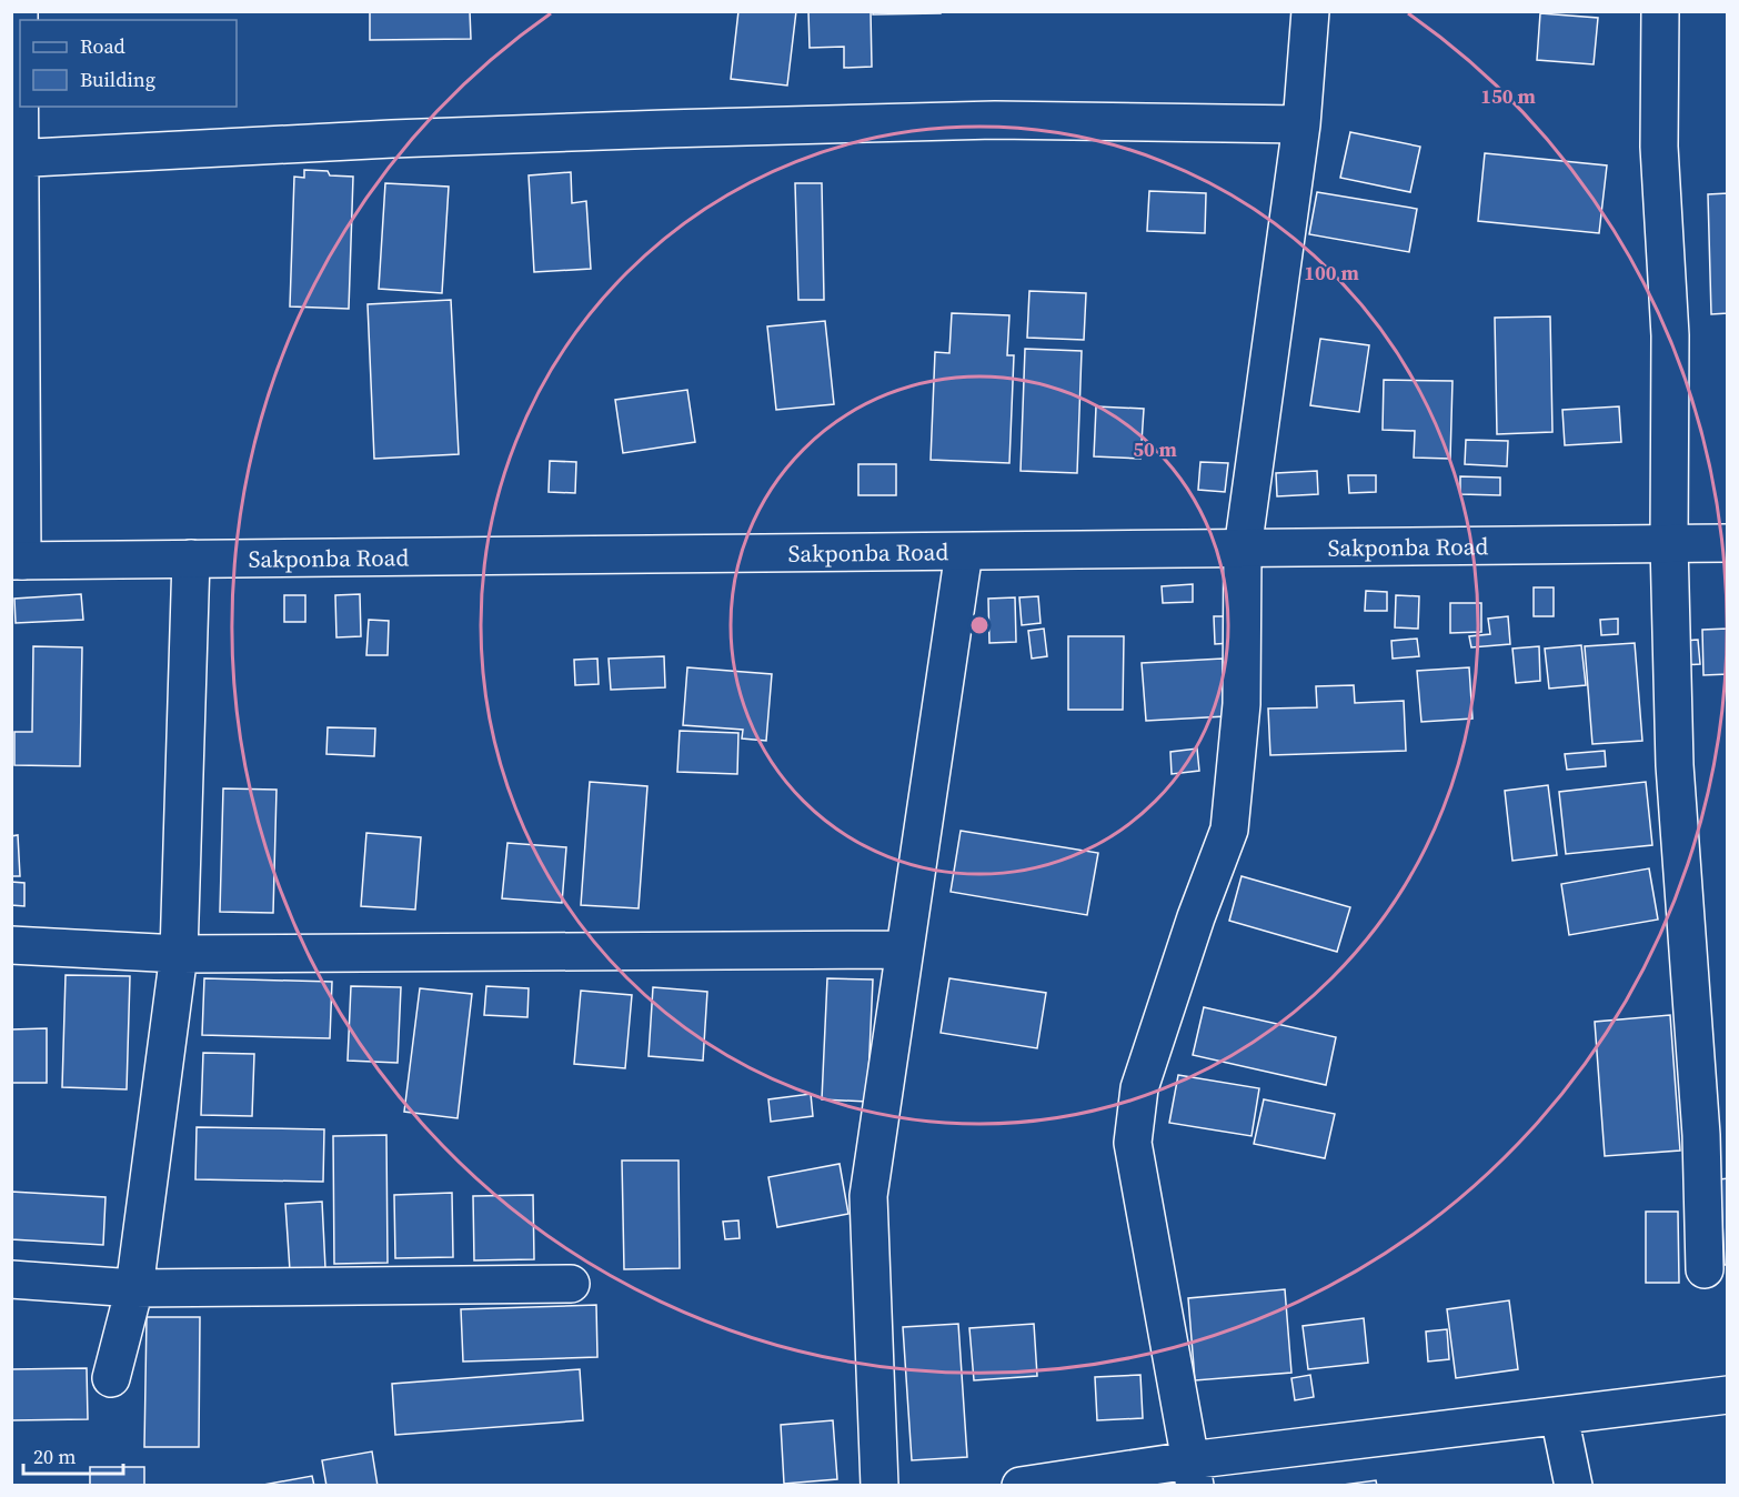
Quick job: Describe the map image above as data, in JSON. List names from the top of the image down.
{
  "streets": {
    "street": ["Sakponba Road"]
  },
  "legend": ["Road", "Building"],
  "scale_bar": "20 m",
  "rings": ["150 m", "100 m", "50 m"]
}
